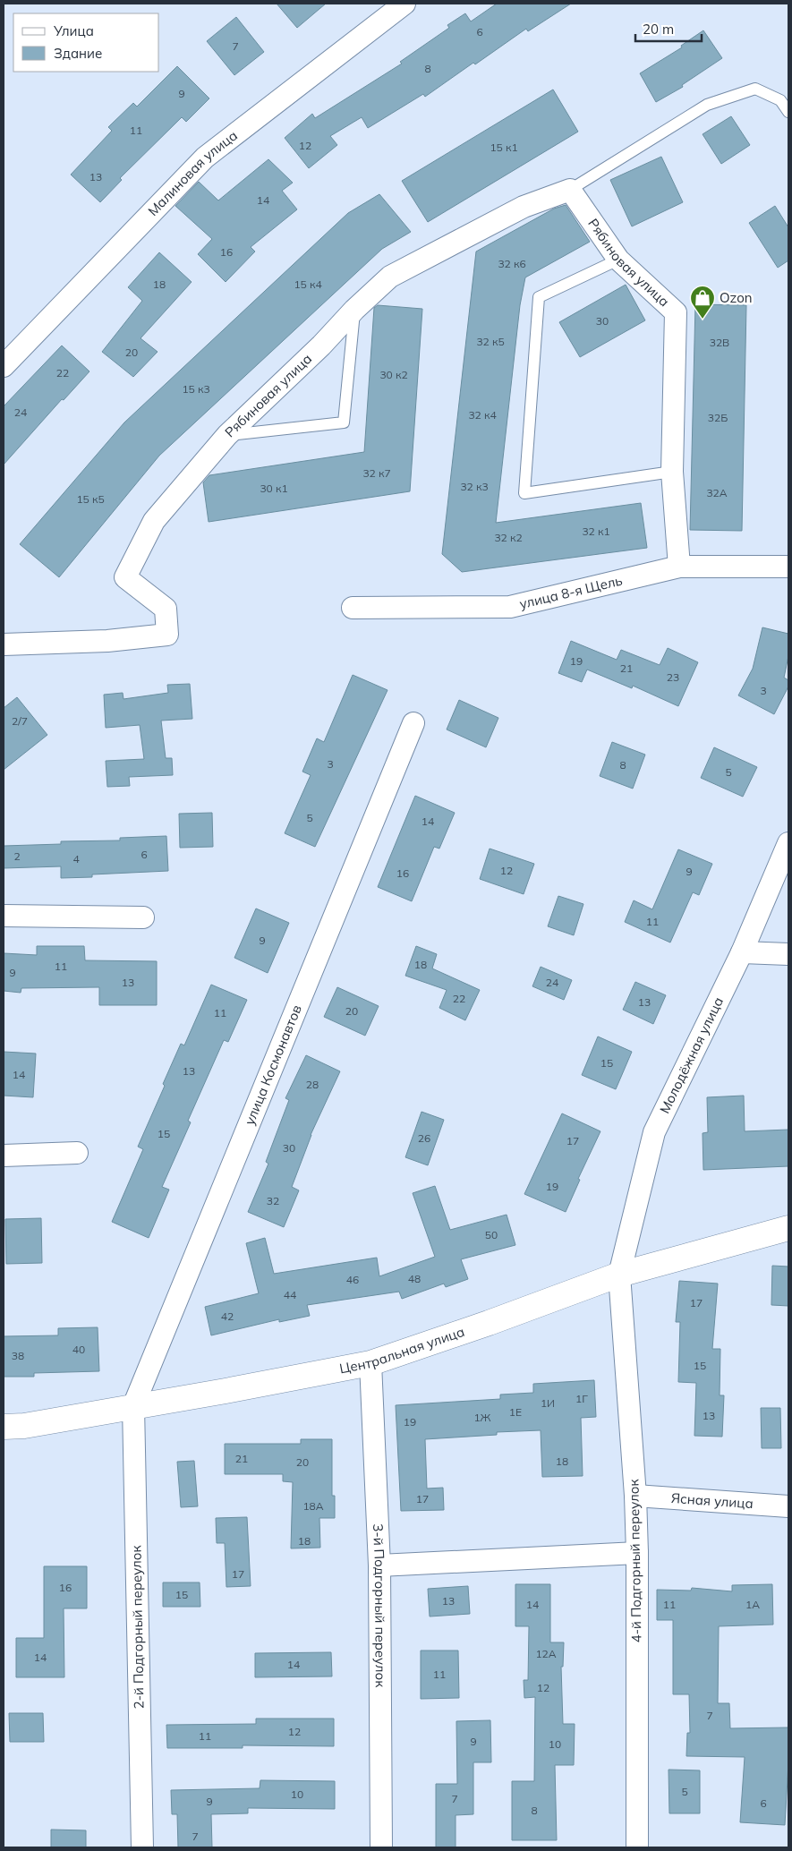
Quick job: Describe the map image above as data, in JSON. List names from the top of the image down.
{
  "streets": {
    "street": [
      "Малиновая улица",
      "Рябиновая улица",
      "улица 8-я Щель",
      "Молодёжная улица",
      "улица Космонавтов",
      "Центральная улица",
      "Ясная улица",
      "4-й Подгорный переулок",
      "3-й Подгорный переулок",
      "2-й Подгорный переулок"
    ]
  },
  "crossings": [
    ["Рябиновая улица", "улица 8-я Щель"],
    ["Молодёжная улица", "Центральная улица"],
    ["Молодёжная улица", "4-й Подгорный переулок"],
    ["улица Космонавтов", "Центральная улица"],
    ["улица Космонавтов", "2-й Подгорный переулок"],
    ["Центральная улица", "4-й Подгорный переулок"],
    ["Центральная улица", "3-й Подгорный переулок"],
    ["Центральная улица", "2-й Подгорный переулок"],
    ["Ясная улица", "4-й Подгорный переулок"]
  ],
  "places": {
    "shop": ["Ozon"]
  },
  "house_numbers": [
    "6",
    "7",
    "8",
    "9",
    "11",
    "12",
    "15 к1",
    "13",
    "14",
    "16",
    "32 к6",
    "18",
    "15 к4",
    "30",
    "32 к5",
    "32В",
    "20",
    "22",
    "30 к2",
    "15 к3",
    "24",
    "32 к4",
    "32Б",
    "32 к7",
    "32 к3",
    "30 к1",
    "32А",
    "15 к5",
    "32 к1",
    "32 к2",
    "19",
    "21",
    "23",
    "3",
    "2/7",
    "3",
    "8",
    "5",
    "5",
    "14",
    "6",
    "2",
    "4",
    "12",
    "9",
    "16",
    "11",
    "9",
    "18",
    "11",
    "9",
    "13",
    "24",
    "22",
    "13",
    "20",
    "11",
    "15",
    "13",
    "14",
    "28",
    "15",
    "26",
    "17",
    "30",
    "19",
    "32",
    "50",
    "48",
    "46",
    "44",
    "17",
    "42",
    "40",
    "38",
    "15",
    "1Г",
    "1И",
    "1Е",
    "13",
    "1Ж",
    "19",
    "21",
    "18",
    "20",
    "17",
    "18А",
    "18",
    "17",
    "16",
    "15",
    "13",
    "14",
    "11",
    "1А",
    "12А",
    "14",
    "14",
    "11",
    "12",
    "7",
    "12",
    "11",
    "9",
    "10",
    "5",
    "10",
    "7",
    "9",
    "6",
    "8",
    "7"
  ],
  "legend": ["Улица", "Здание"],
  "scale_bar": "20 m"
}
